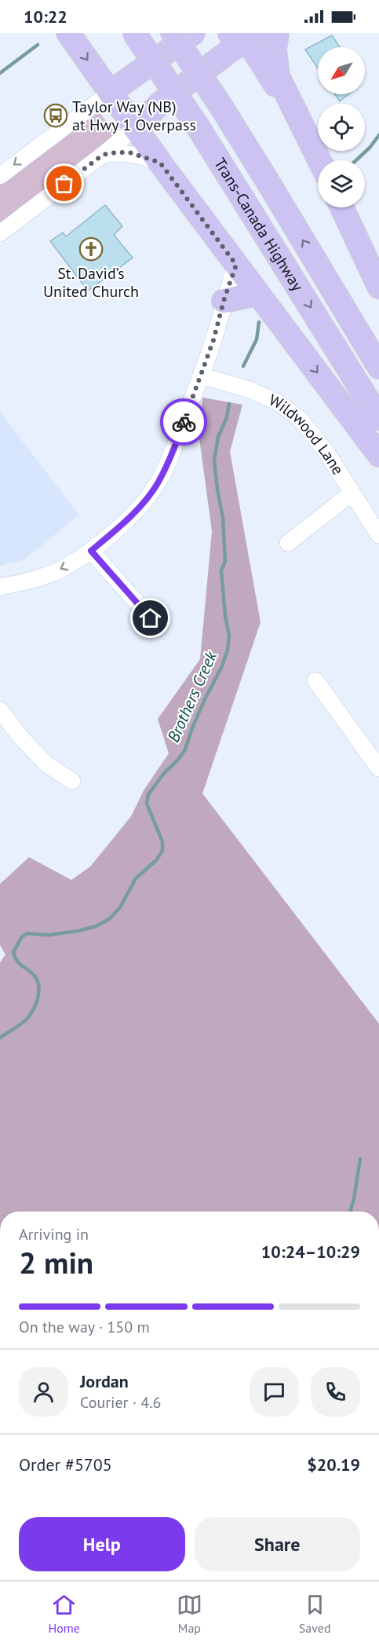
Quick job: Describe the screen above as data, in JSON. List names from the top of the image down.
{
  "streets": {
    "highway": ["Trans-Canada Highway"],
    "street": ["Wildwood Lane"]
  },
  "water": ["Brothers Creek"],
  "places": {
    "bus stop": ["Taylor Way (NB) at Hwy 1 Overpass"],
    "church": ["St. David’s United Church"]
  },
  "north": "bottom left",
  "page": {
    "status": "10:22",
    "heading": ["2 min", "Arriving in", "10:24–10:29"],
    "panel": [
      "Jordan",
      "Courier · 4.6",
      "Order #5705",
      "$20.19"
    ],
    "bar": "On the way · 150 m",
    "buttons": ["Help", "Share"],
    "tabs": ["Home", "Map", "Saved"]
  }
}
